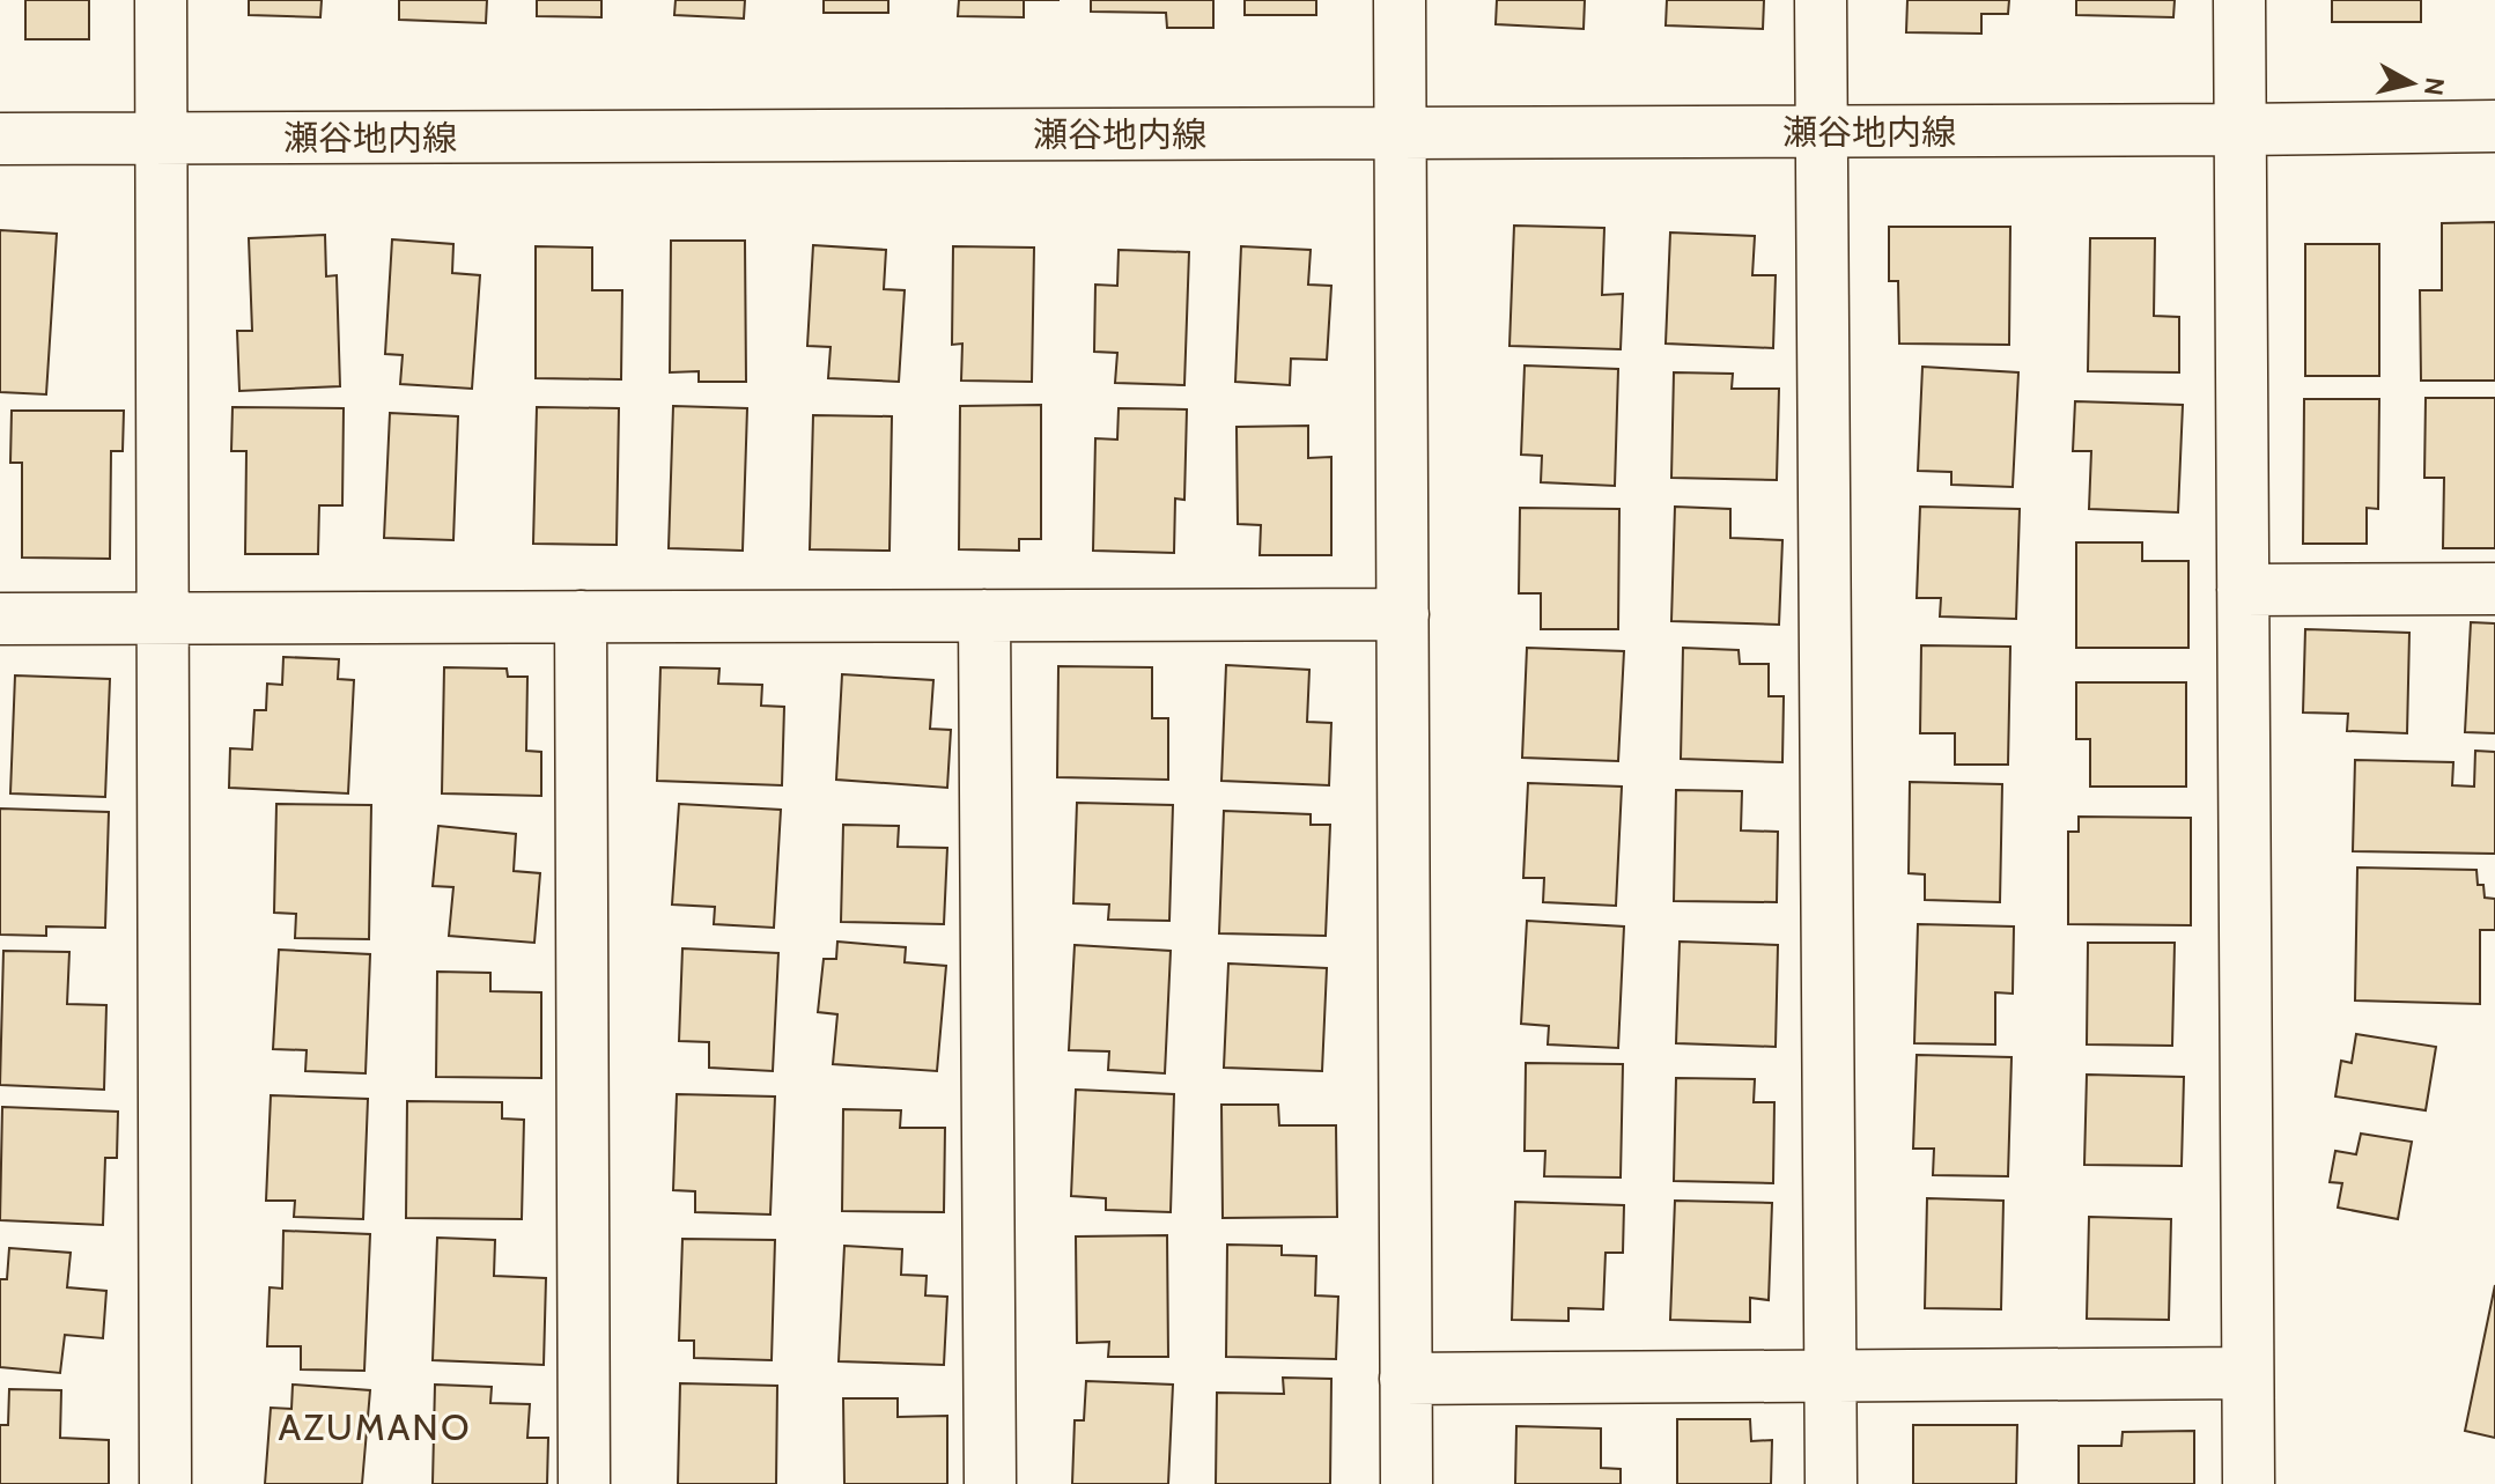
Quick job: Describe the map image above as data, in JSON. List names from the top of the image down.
{
  "streets": {
    "street": ["瀬谷地内線"]
  },
  "districts": ["AZUMANO"],
  "north": "right"
}
